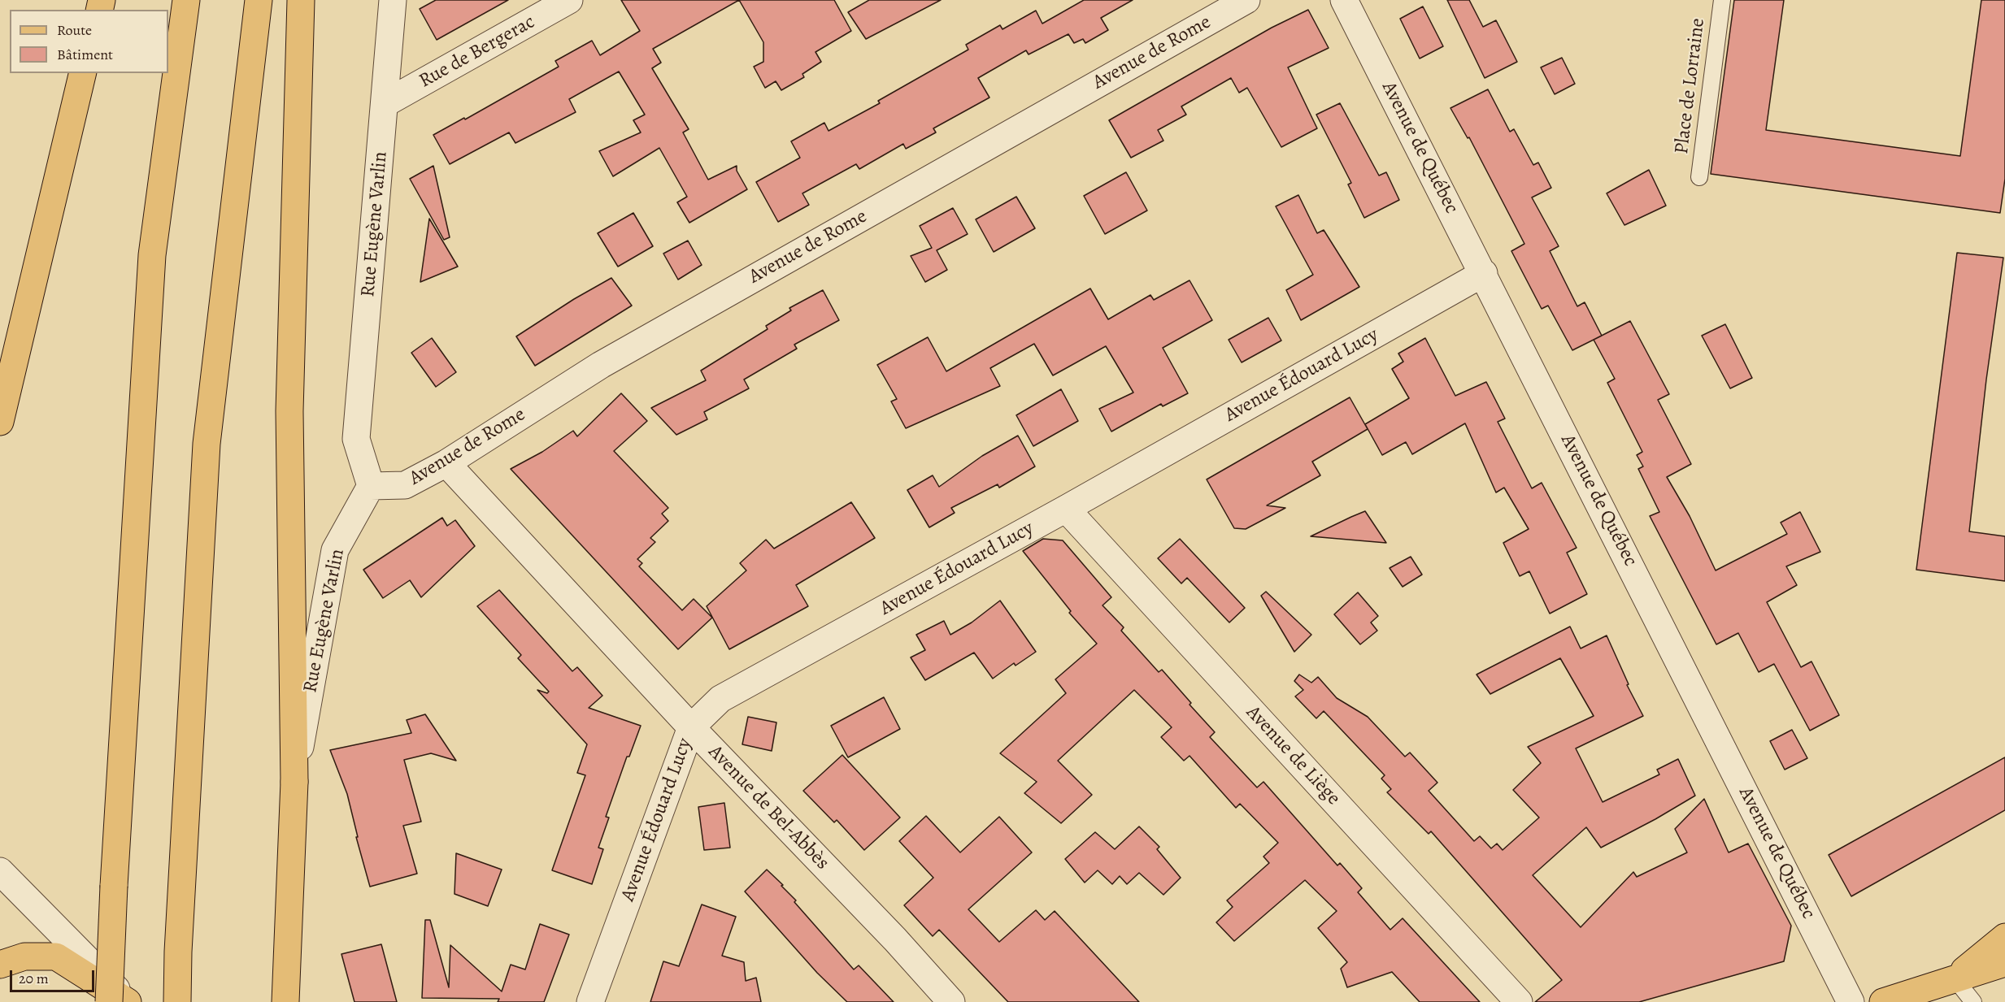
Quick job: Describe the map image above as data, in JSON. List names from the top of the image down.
{
  "streets": {
    "main road": ["Rue Eugène Varlin"],
    "street": [
      "Rue de Bergerac",
      "Avenue de Rome",
      "Avenue de Québec",
      "Avenue Édouard Lucy",
      "Avenue de Liège",
      "Avenue de Bel-Abbès"
    ],
    "lane": ["Place de Lorraine"]
  },
  "crossings": [
    ["Rue de Bergerac", "Rue Eugène Varlin"],
    ["Avenue de Rome", "Rue Eugène Varlin"],
    ["Avenue de Rome", "Avenue de Bel-Abbès"],
    ["Avenue de Québec", "Avenue Édouard Lucy"],
    ["Avenue Édouard Lucy", "Avenue de Liège"],
    ["Avenue Édouard Lucy", "Avenue de Bel-Abbès"]
  ],
  "legend": ["Route", "Bâtiment"],
  "scale_bar": "20 m"
}
